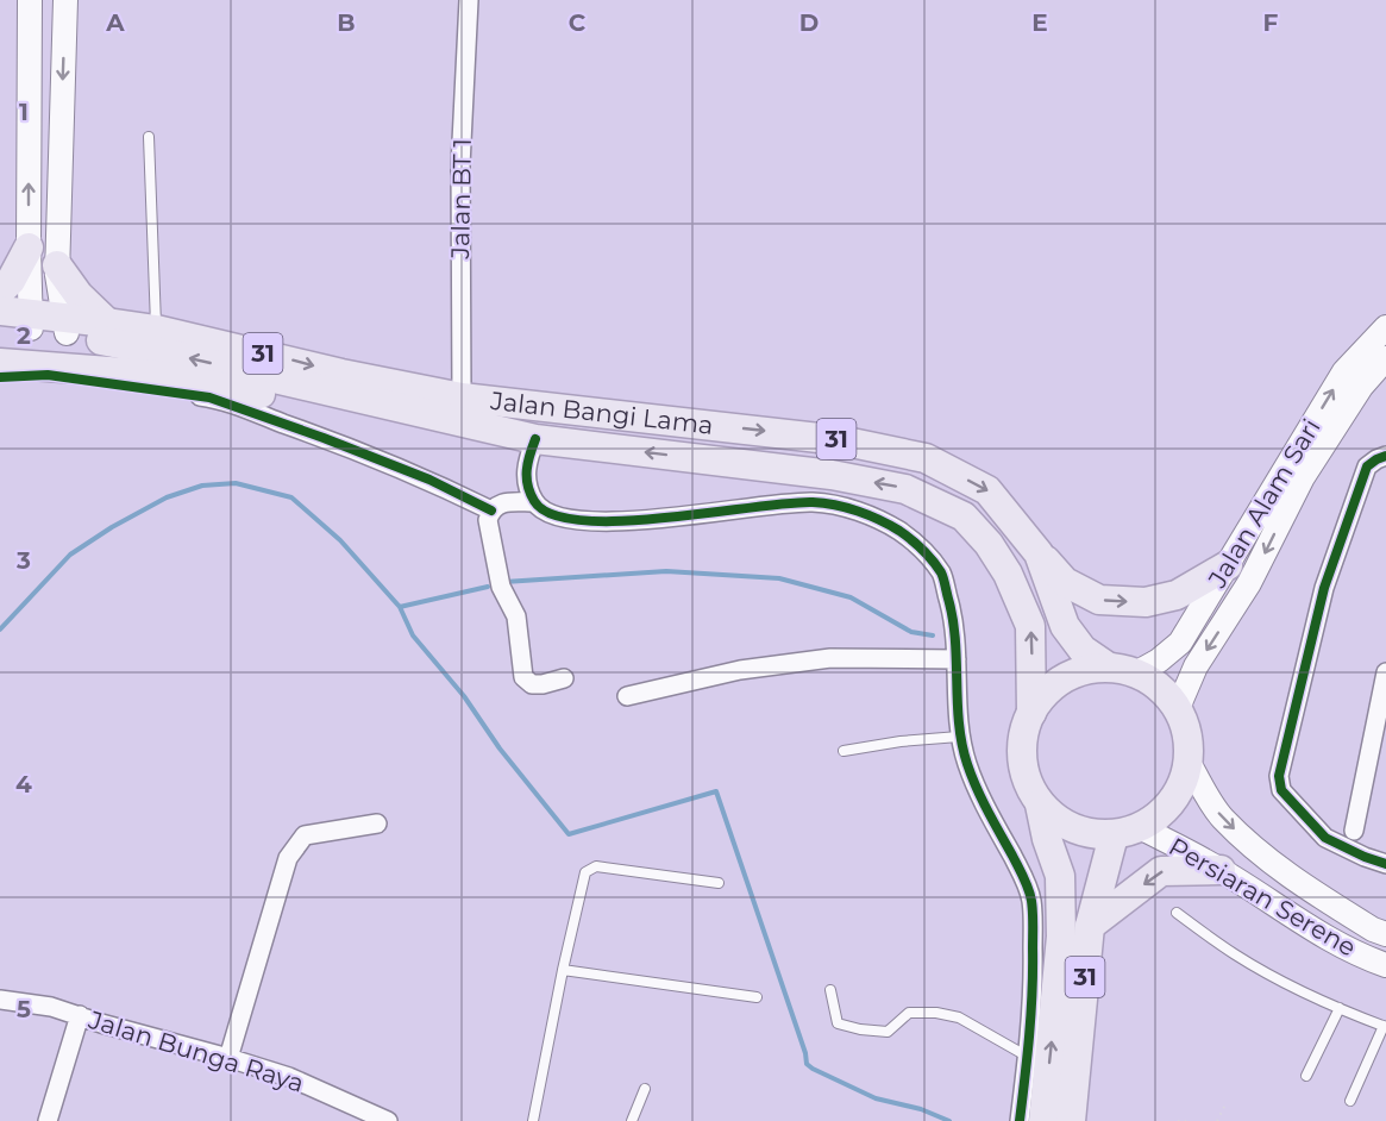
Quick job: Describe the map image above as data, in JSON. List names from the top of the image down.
{
  "streets": {
    "main road": ["31", "Jalan Bangi Lama"],
    "street": [
      "Jalan BT 1",
      "Jalan Alam Sari",
      "Persiaran Serene",
      "Jalan Bunga Raya"
    ]
  },
  "crossings": [
    ["Jalan BT 1", "Jalan Bangi Lama"],
    ["31", "Jalan Bangi Lama"],
    ["31", "Jalan Alam Sari"],
    ["31", "Persiaran Serene"],
    ["Jalan Bangi Lama", "Jalan Alam Sari"],
    ["Jalan Bangi Lama", "Persiaran Serene"],
    ["Jalan Alam Sari", "Persiaran Serene"]
  ],
  "grid": {
    "columns": [
      "A",
      "B",
      "C",
      "D",
      "E",
      "F"
    ],
    "rows": [
      "1",
      "2",
      "3",
      "4",
      "5"
    ]
  }
}
